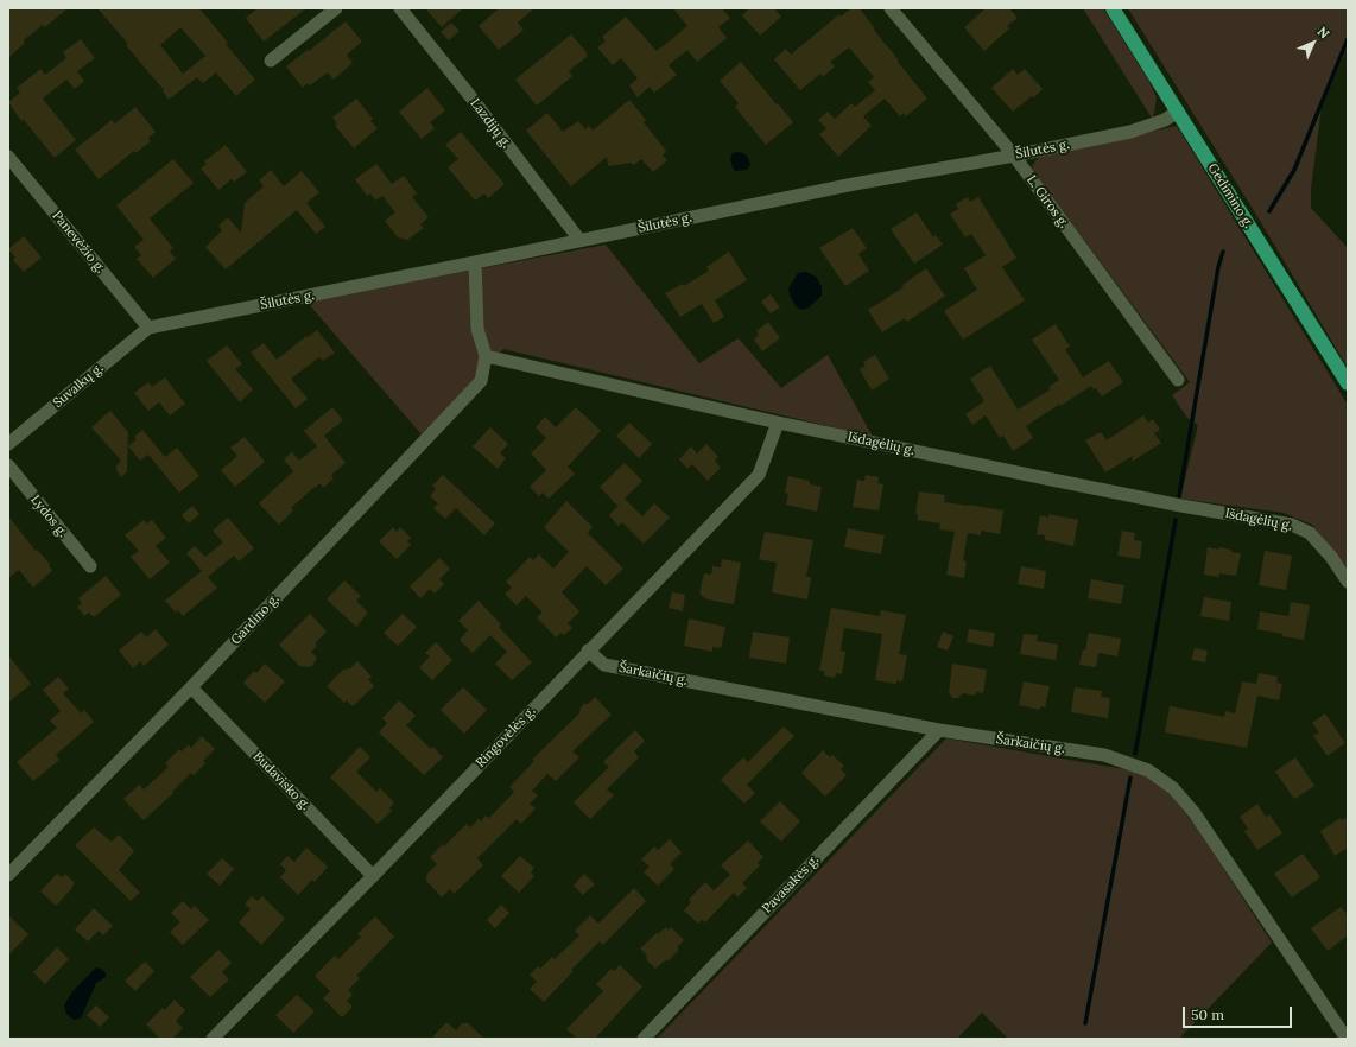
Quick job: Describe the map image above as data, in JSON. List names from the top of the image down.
{
  "streets": {
    "highway": ["Gedimino g."],
    "street": [
      "Lazdijų g.",
      "Šilutės g.",
      "L. Giros g.",
      "Panevėžio g.",
      "Suvalkų g.",
      "Išdagėlių g.",
      "Lydos g.",
      "Gardino g.",
      "Šarkaičių g.",
      "Ringovėlės g.",
      "Budavisko g.",
      "Pavasakės g."
    ]
  },
  "crossings": [
    ["Lazdijų g.", "Šilutės g."],
    ["Šilutės g.", "Gedimino g."],
    ["Šilutės g.", "L. Giros g."],
    ["Šilutės g.", "Panevėžio g."],
    ["Šilutės g.", "Suvalkų g."],
    ["Panevėžio g.", "Suvalkų g."],
    ["Išdagėlių g.", "Gardino g."],
    ["Išdagėlių g.", "Ringovėlės g."],
    ["Gardino g.", "Budavisko g."],
    ["Šarkaičių g.", "Ringovėlės g."],
    ["Šarkaičių g.", "Pavasakės g."],
    ["Ringovėlės g.", "Budavisko g."]
  ],
  "scale_bar": "50 m",
  "north": "top right"
}
